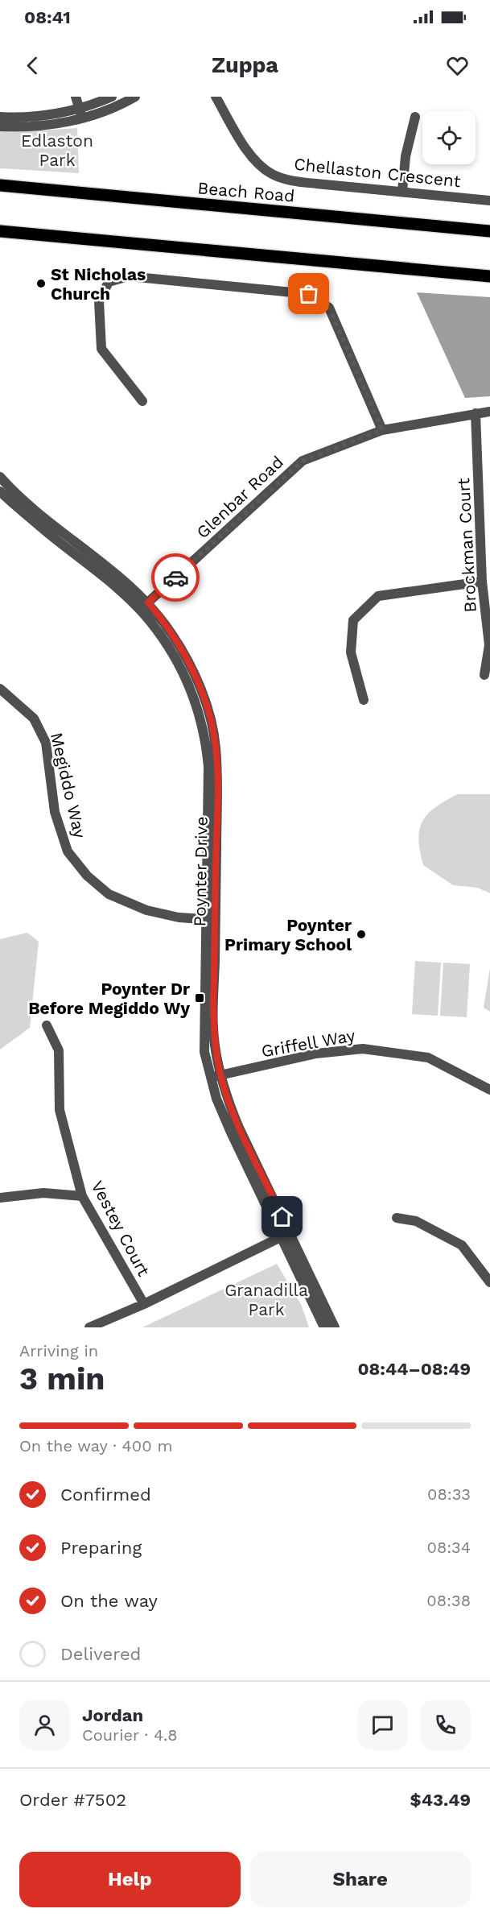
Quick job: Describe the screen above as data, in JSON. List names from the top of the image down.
{
  "streets": {
    "main road": ["Beach Road"],
    "street": [
      "Chellaston Crescent",
      "Glenbar Road",
      "Brockman Court",
      "Megiddo Way",
      "Poynter Drive",
      "Griffell Way",
      "Vestey Court"
    ]
  },
  "crossings": [
    ["Glenbar Road", "Brockman Court"],
    ["Glenbar Road", "Poynter Drive"],
    ["Megiddo Way", "Poynter Drive"],
    ["Poynter Drive", "Griffell Way"]
  ],
  "parks": ["Edlaston Park", "Granadilla Park"],
  "places": {
    "other": ["St Nicholas Church", "Poynter Primary School"],
    "transit": ["Poynter Dr Before Megiddo Wy"]
  },
  "page": {
    "status": "08:41",
    "header": "Zuppa",
    "heading": ["3 min", "Arriving in", "08:44–08:49"],
    "panel": [
      "Jordan",
      "Courier · 4.8",
      "Order #7502",
      "$43.49"
    ],
    "bar": "On the way · 400 m",
    "list": [
      ["Confirmed", "08:33"],
      ["Preparing", "08:34"],
      ["On the way", "08:38"],
      "Delivered"
    ],
    "buttons": ["Help", "Share"]
  }
}
